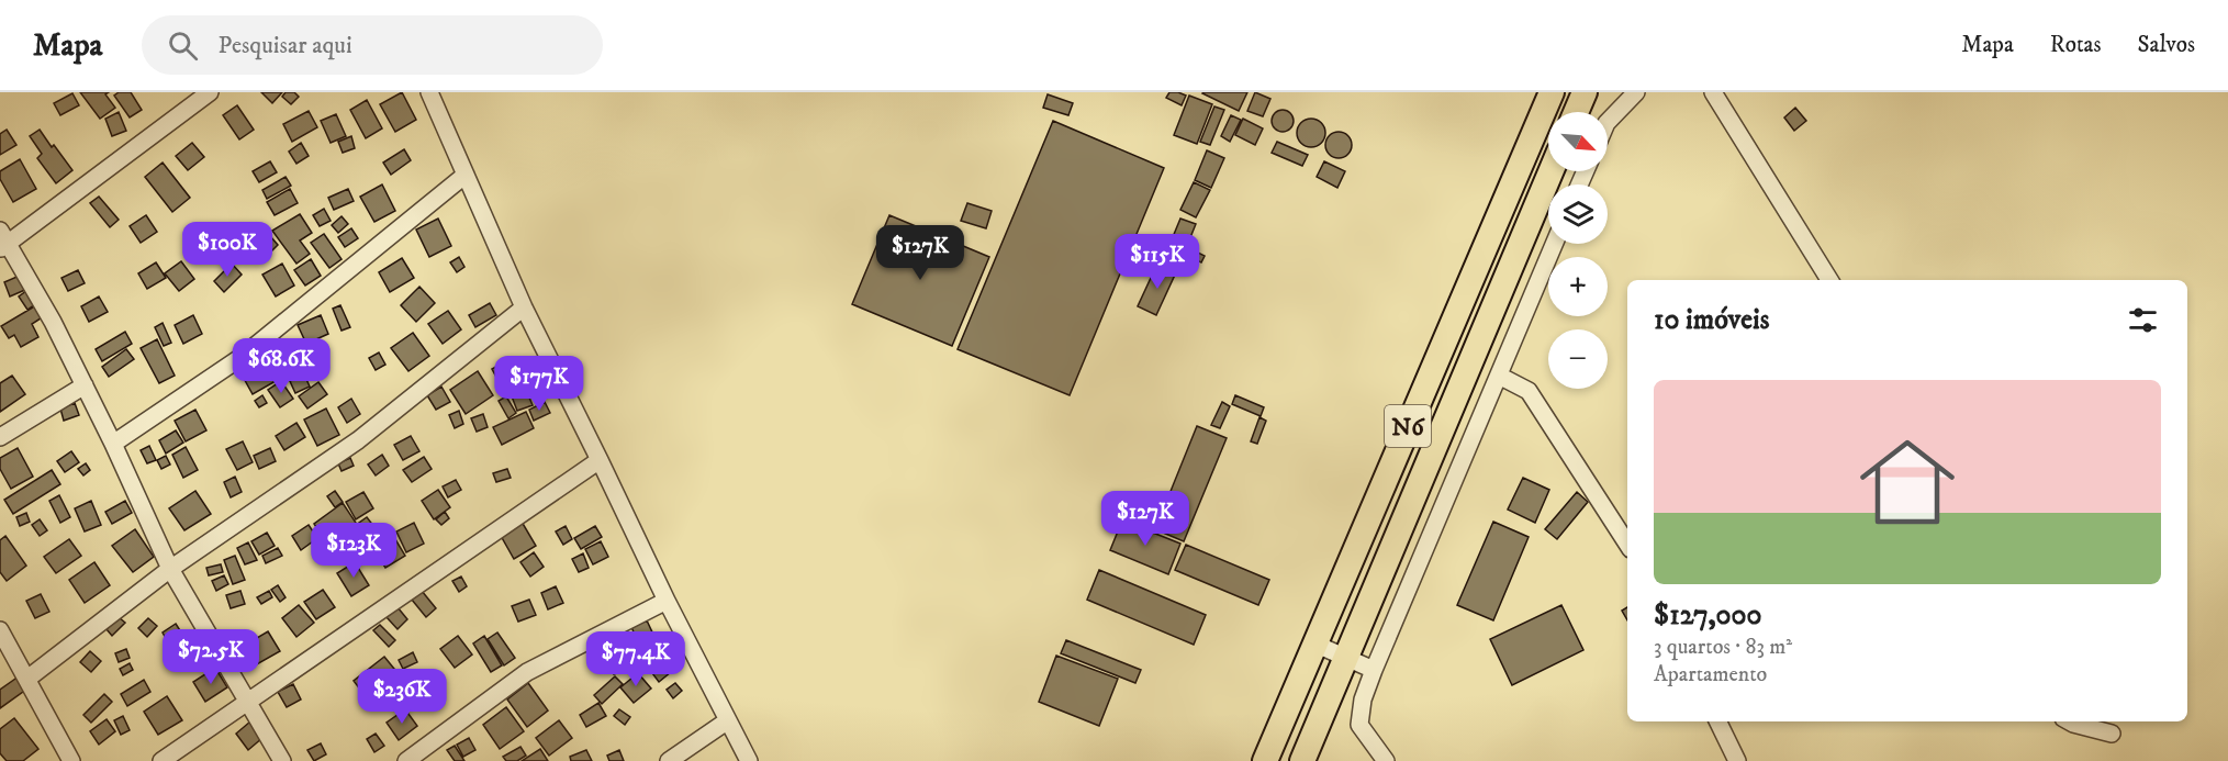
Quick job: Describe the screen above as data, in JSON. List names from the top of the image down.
{
  "streets": {
    "highway": ["N6"]
  },
  "north": "bottom right",
  "page": {
    "header": "Mapa",
    "search": "Pesquisar aqui",
    "nav": ["Mapa", "Rotas", "Salvos"],
    "map_buttons": ["+", "−"],
    "price": [
      "$100K",
      "$127K",
      "$115K",
      "$68.6K",
      "$177K",
      "$127K",
      "$123K",
      "$72.5K",
      "$77.4K",
      "$236K"
    ],
    "heading": "10 imóveis",
    "list": [
      {
        "name": "$127,000",
        "note": "3 quartos · 83 m² · Apartamento"
      }
    ]
  }
}
